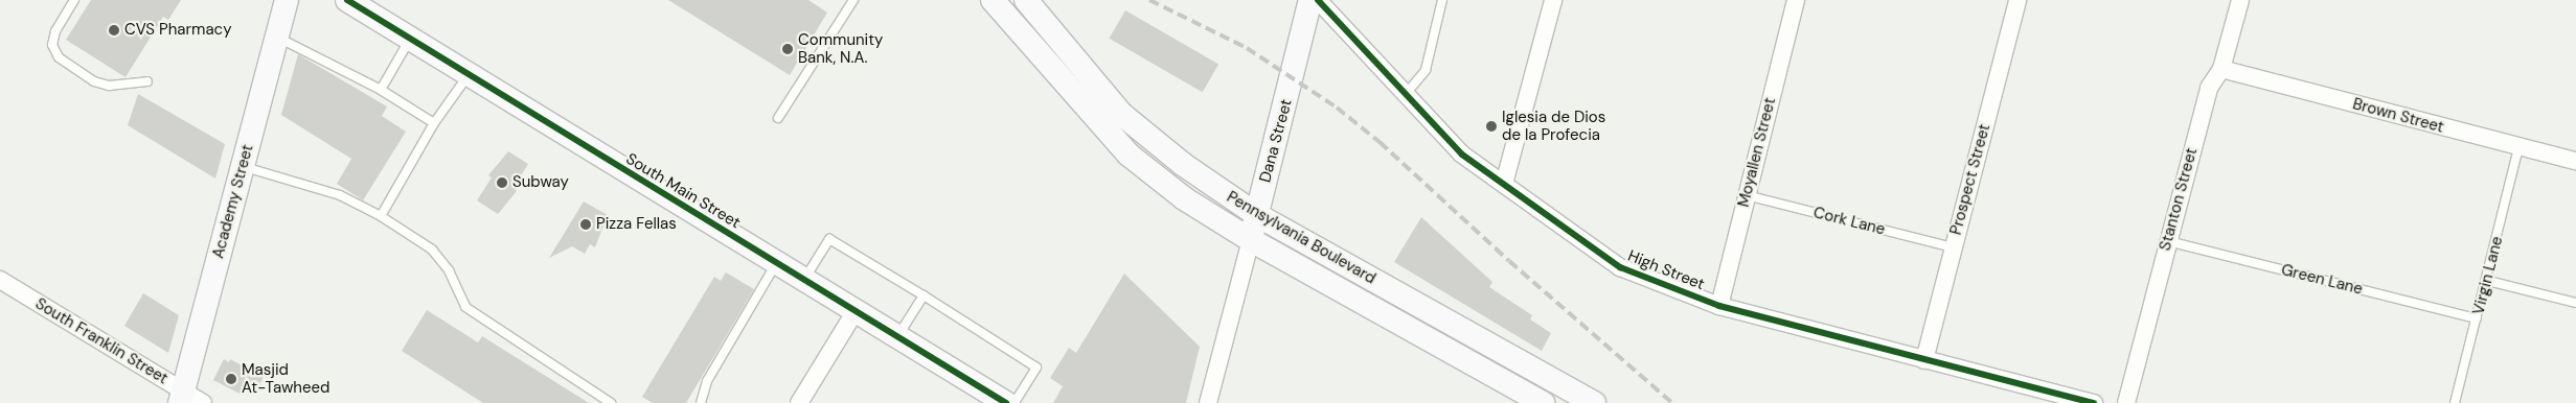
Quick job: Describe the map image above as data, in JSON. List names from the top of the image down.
{
  "streets": {
    "street": [
      "Brown Street",
      "Dana Street",
      "Moyallen Street",
      "Prospect Street",
      "South Main Street",
      "Stanton Street",
      "Academy Street",
      "Pennsylvania Boulevard",
      "High Street",
      "South Franklin Street"
    ],
    "lane": ["Cork Lane", "Virgin Lane", "Green Lane"]
  },
  "crossings": [
    ["Brown Street", "Stanton Street"],
    ["Brown Street", "Virgin Lane"],
    ["Dana Street", "Pennsylvania Boulevard"],
    ["Moyallen Street", "Cork Lane"],
    ["Moyallen Street", "High Street"],
    ["Prospect Street", "Cork Lane"],
    ["Prospect Street", "High Street"],
    ["Stanton Street", "Green Lane"],
    ["Academy Street", "South Franklin Street"],
    ["Virgin Lane", "Green Lane"]
  ],
  "places": [
    "CVS Pharmacy",
    "Community Bank, N.A.",
    "Iglesia de Dios de la Profecia",
    "Subway",
    "Pizza Fellas",
    "Masjid At-Tawheed"
  ]
}
